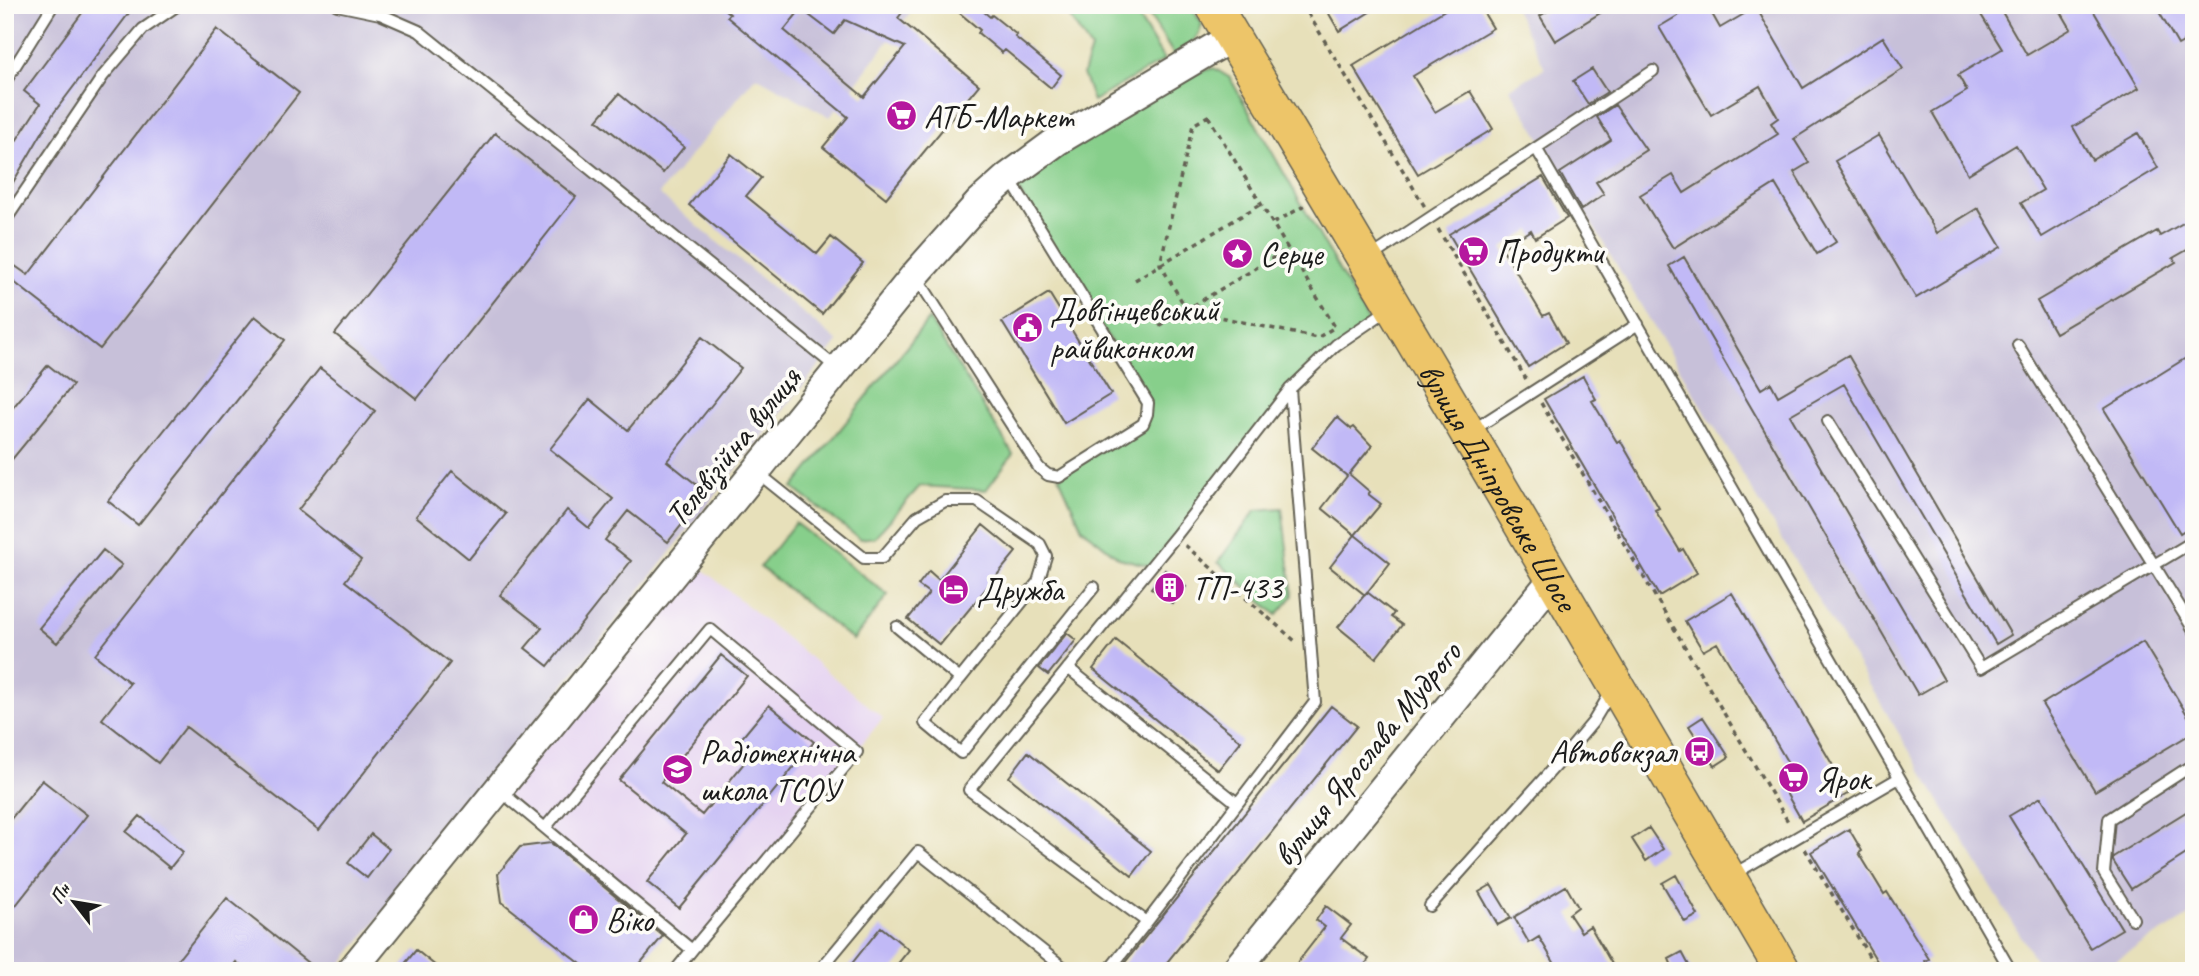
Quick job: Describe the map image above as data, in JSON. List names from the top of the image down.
{
  "streets": {
    "main road": ["вулиця Дніпровське Шосе"],
    "street": ["Телевізійна вулиця", "вулиця Ярослава Мудрого"]
  },
  "crossings": [
    ["Телевізійна вулиця", "вулиця Дніпровське Шосе"],
    ["вулиця Дніпровське Шосе", "вулиця Ярослава Мудрого"]
  ],
  "places": {
    "supermarket": ["АТБ-Маркет", "Продукти", "Ярок"],
    "place": ["Серце"],
    "public building": ["Довгінцевський райвиконком"],
    "building": ["ТП-433"],
    "hotel": ["Дружба"],
    "bus stop": ["Автовокзал"],
    "school or university": ["Радіотехнічна школа ТСОУ"],
    "shop": ["Віко"]
  },
  "north": "top left"
}
